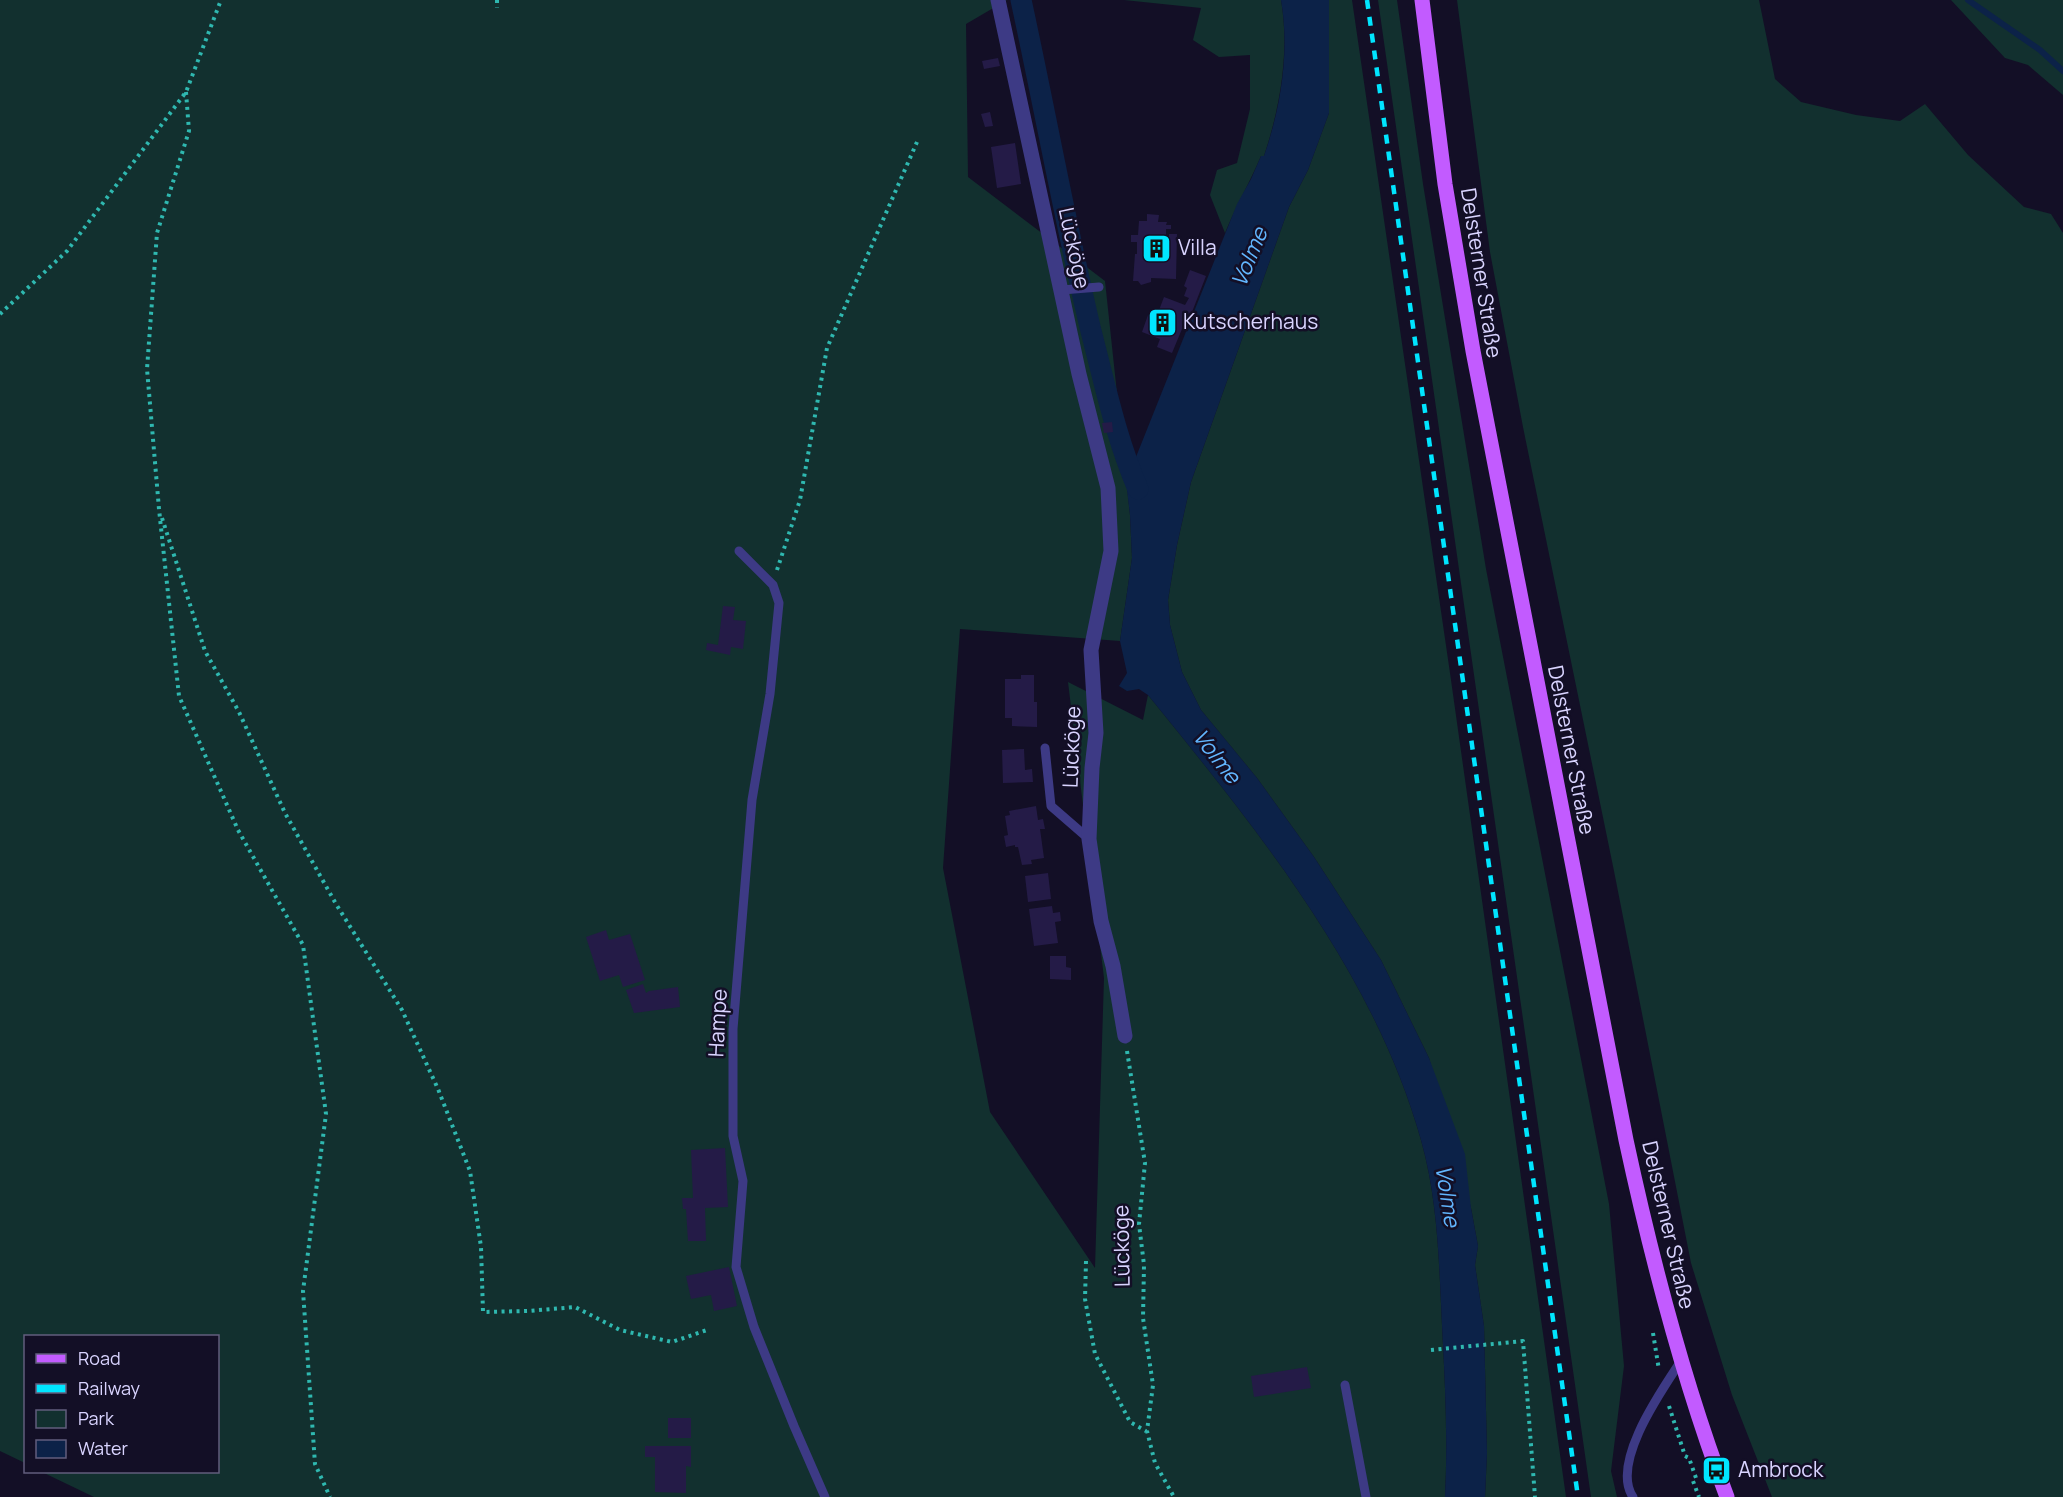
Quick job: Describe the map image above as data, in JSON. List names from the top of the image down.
{
  "streets": {
    "main road": ["Delsterner Straße"],
    "street": ["Lücköge"],
    "lane": ["Hampe"]
  },
  "water": ["Volme"],
  "places": {
    "building": ["Villa", "Kutscherhaus"],
    "bus stop": ["Ambrock"]
  },
  "legend": [
    "Road",
    "Railway",
    "Park",
    "Water"
  ]
}
